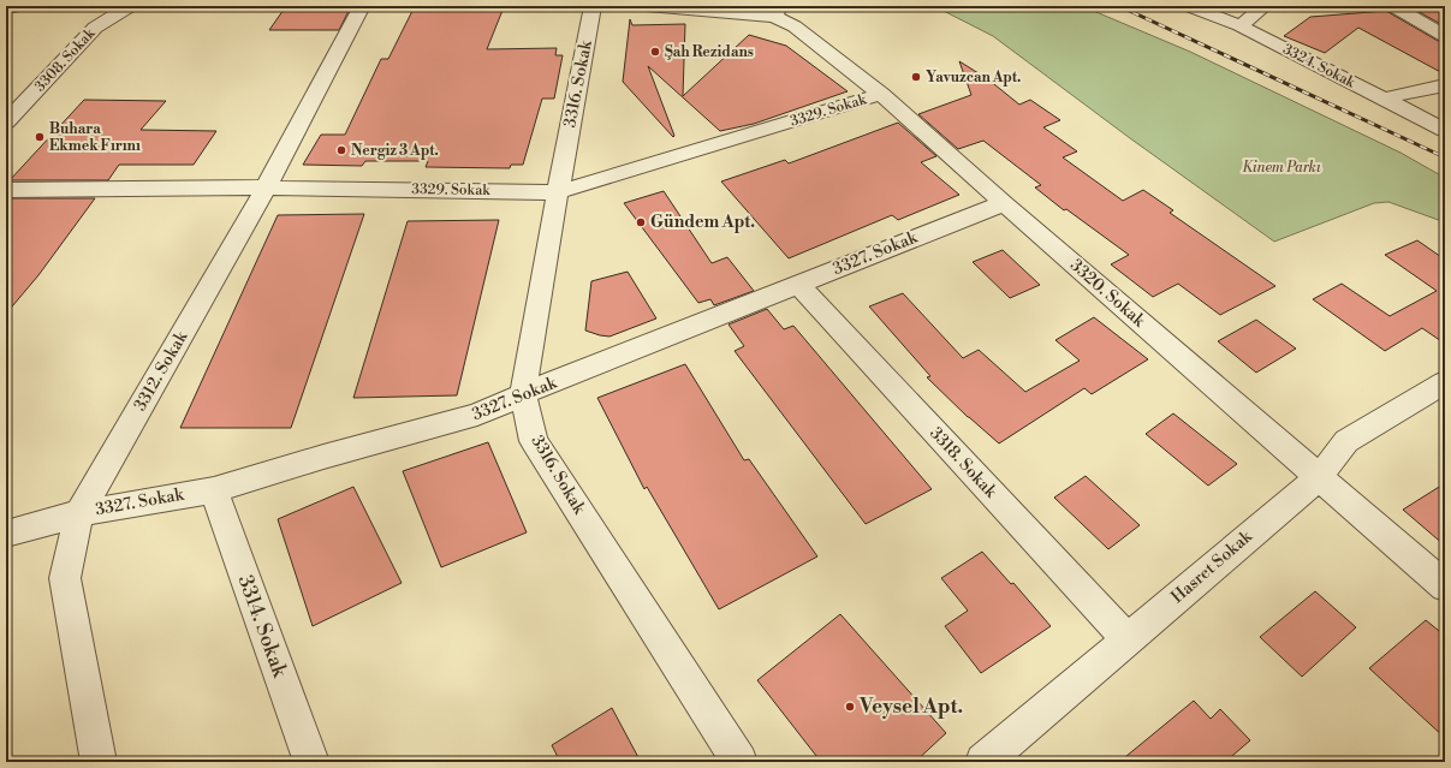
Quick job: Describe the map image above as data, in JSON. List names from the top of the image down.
{
  "streets": {
    "street": [
      "3308. Sokak",
      "3324. Sokak",
      "3316. Sokak",
      "3329. Sokak",
      "3327. Sokak",
      "3320. Sokak",
      "3312. Sokak",
      "3318. Sokak",
      "Hasret Sokak",
      "3314. Sokak"
    ]
  },
  "crossings": [
    ["3316. Sokak", "3329. Sokak"],
    ["3316. Sokak", "3327. Sokak"],
    ["3329. Sokak", "3320. Sokak"],
    ["3329. Sokak", "3312. Sokak"],
    ["3327. Sokak", "3320. Sokak"],
    ["3327. Sokak", "3312. Sokak"],
    ["3327. Sokak", "3318. Sokak"],
    ["3327. Sokak", "3314. Sokak"],
    ["3320. Sokak", "Hasret Sokak"],
    ["3318. Sokak", "Hasret Sokak"]
  ],
  "parks": ["Kinem Parkı"],
  "places": [
    "Şah Rezidans",
    "Yavuzcan Apt.",
    "Buhara Ekmek Fırını",
    "Nergiz 3 Apt.",
    "Gündem Apt.",
    "Veysel Apt."
  ]
}
